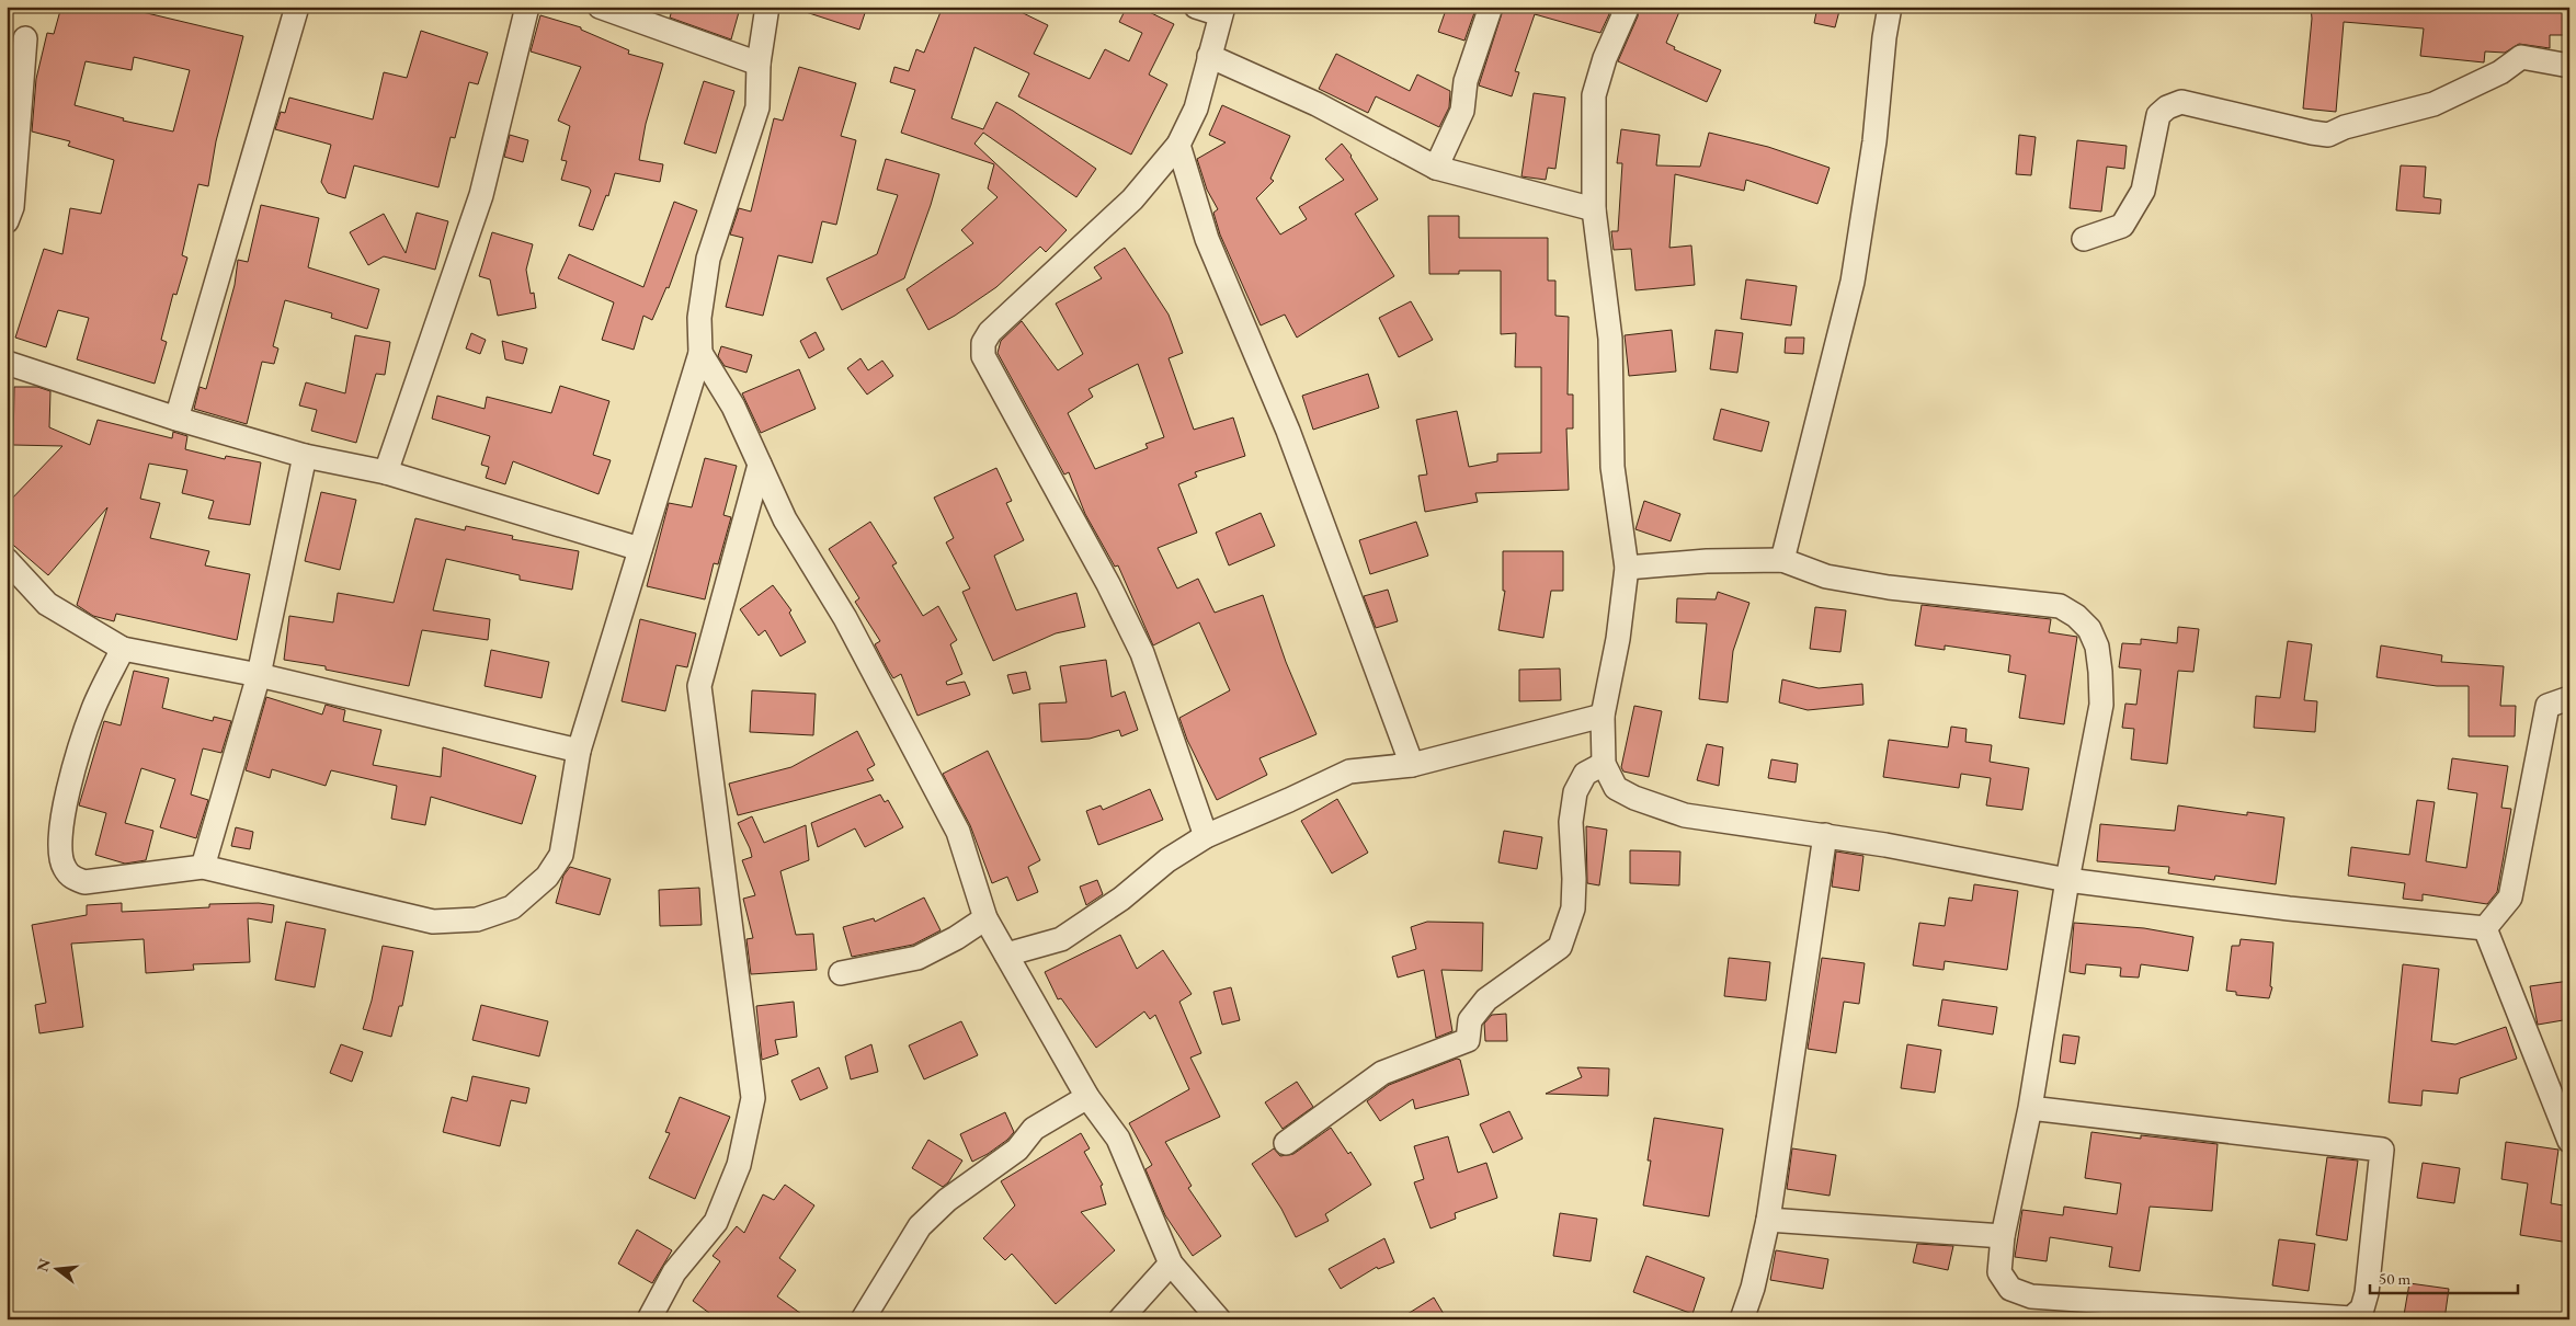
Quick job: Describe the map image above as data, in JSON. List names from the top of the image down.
{
  "scale_bar": "50 m",
  "north": "left"
}
